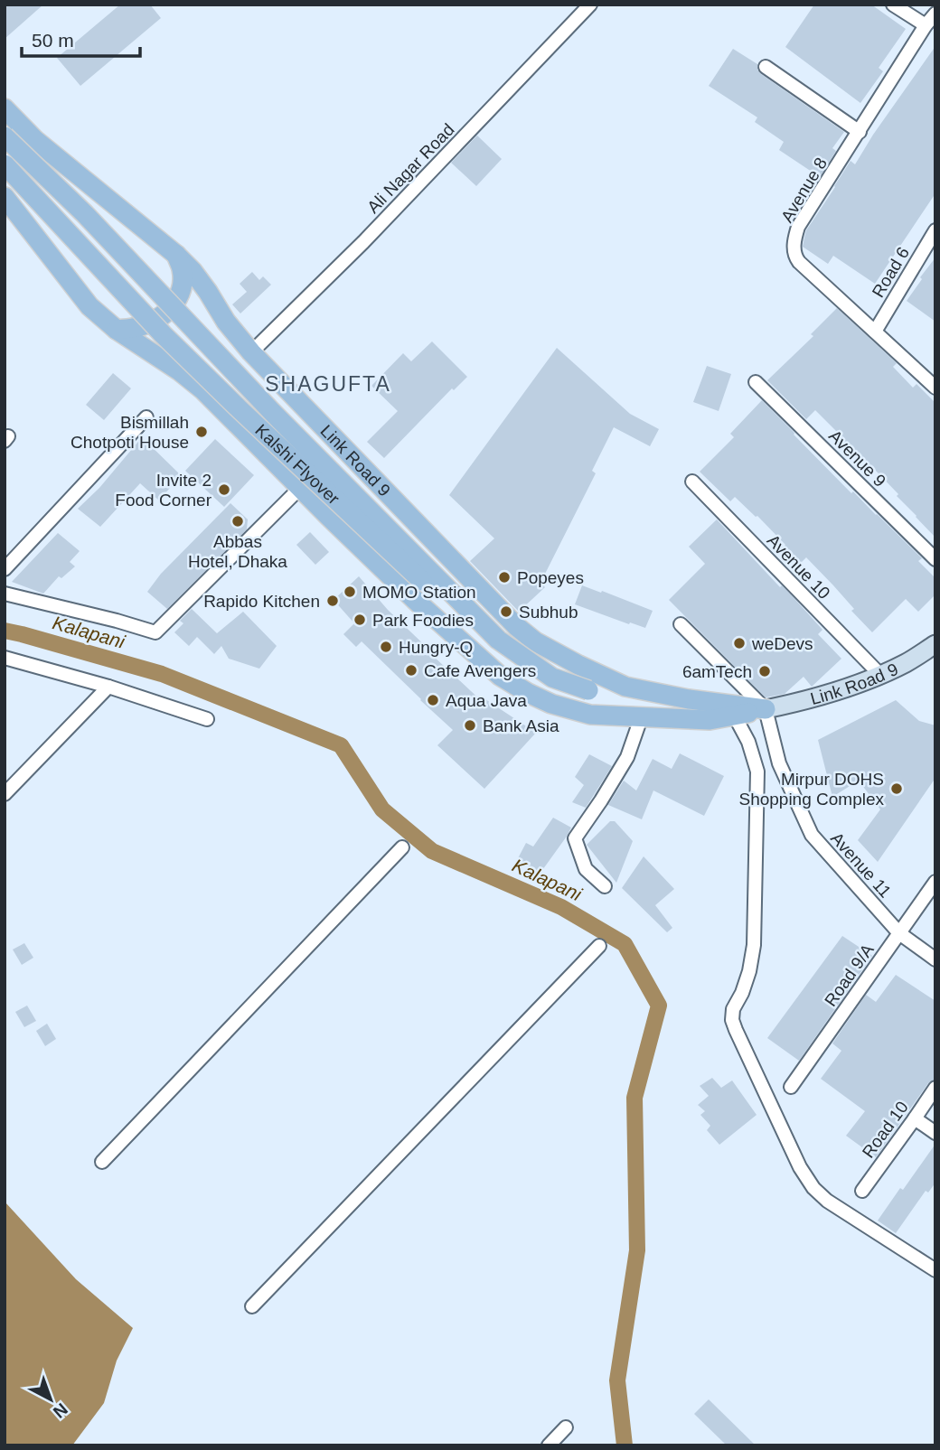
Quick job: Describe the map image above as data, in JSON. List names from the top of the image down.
{
  "streets": {
    "main road": ["Link Road 9", "Kalshi Flyover"],
    "street": [
      "Ali Nagar Road",
      "Avenue 8",
      "Road 6",
      "Avenue 9",
      "Avenue 10",
      "Avenue 11",
      "Road 9/A",
      "Road 10"
    ]
  },
  "crossings": [
    ["Ali Nagar Road", "Link Road 9"],
    ["Avenue 8", "Road 6"],
    ["Link Road 9", "Kalshi Flyover"],
    ["Link Road 9", "Avenue 10"],
    ["Link Road 9", "Avenue 11"],
    ["Avenue 11", "Road 9/A"]
  ],
  "districts": ["SHAGUFTA"],
  "water": ["Kalapani"],
  "places": [
    "Bismillah Chotpoti House",
    "Invite 2 Food Corner",
    "Abbas Hotel, Dhaka",
    "Popeyes",
    "MOMO Station",
    "Rapido Kitchen",
    "Subhub",
    "Park Foodies",
    "weDevs",
    "Hungry-Q",
    "Cafe Avengers",
    "6amTech",
    "Aqua Java",
    "Bank Asia",
    "Mirpur DOHS Shopping Complex"
  ],
  "scale_bar": "50 m",
  "north": "bottom right"
}
